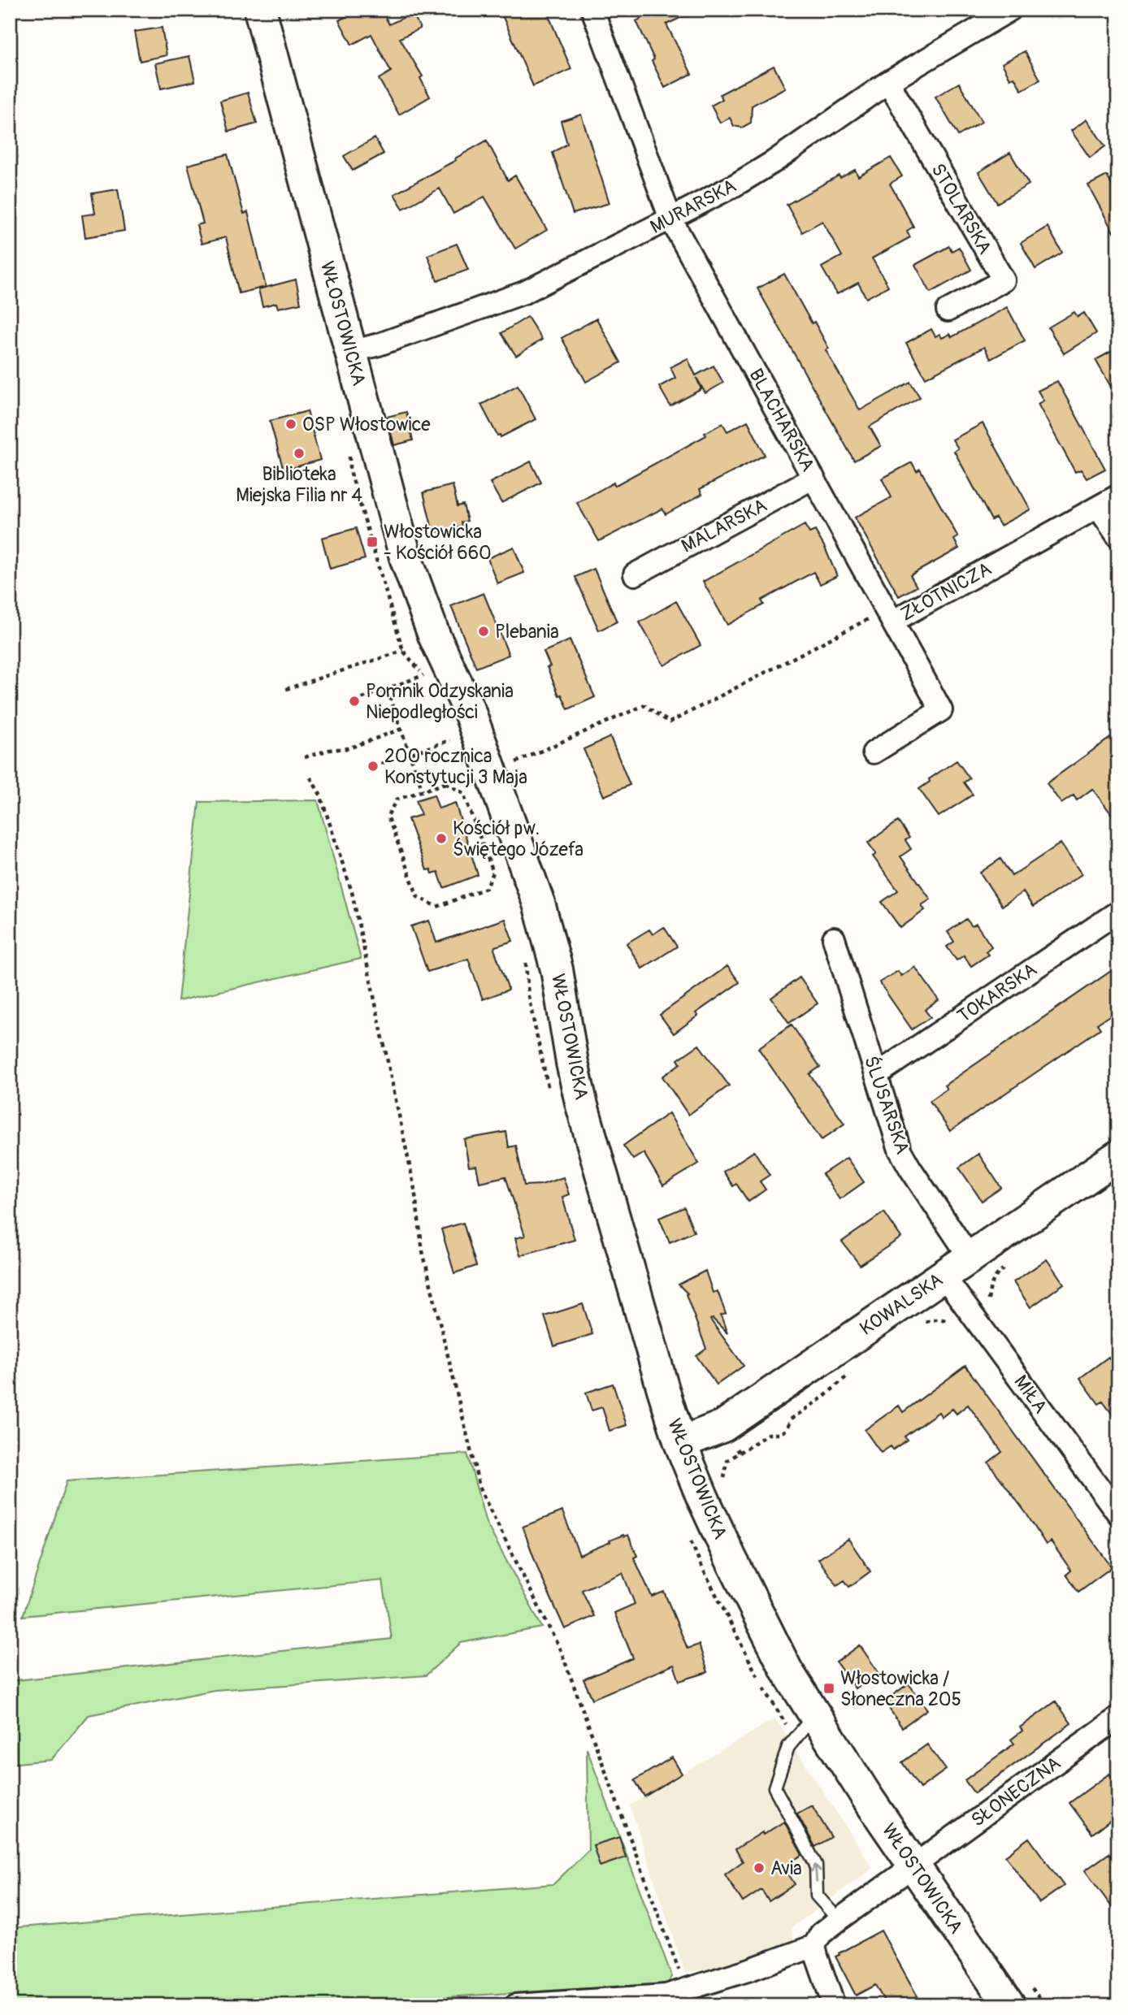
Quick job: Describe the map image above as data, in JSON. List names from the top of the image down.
{
  "streets": {
    "main road": ["WŁOSTOWICKA", "KOWALSKA"],
    "street": [
      "MURARSKA",
      "STOLARSKA",
      "BLACHARSKA",
      "MALARSKA",
      "ZŁOTNICZA",
      "TOKARSKA",
      "ŚLUSARSKA",
      "MIŁA",
      "SŁONECZNA"
    ]
  },
  "crossings": [
    ["MURARSKA", "STOLARSKA"],
    ["MURARSKA", "WŁOSTOWICKA"],
    ["MURARSKA", "BLACHARSKA"],
    ["WŁOSTOWICKA", "KOWALSKA"],
    ["WŁOSTOWICKA", "SŁONECZNA"],
    ["BLACHARSKA", "MALARSKA"],
    ["BLACHARSKA", "ZŁOTNICZA"],
    ["TOKARSKA", "ŚLUSARSKA"],
    ["ŚLUSARSKA", "KOWALSKA"],
    ["KOWALSKA", "MIŁA"]
  ],
  "places": {
    "other": [
      "OSP Włostowice",
      "Biblioteka Miejska Filia nr 4",
      "Plebania",
      "Pomnik Odzyskania Niepodległości",
      "200 rocznica Konstytucji 3 Maja",
      "Kościół pw. Świętego Józefa",
      "Avia"
    ],
    "transit": ["Włostowicka - Kościół 660", "Włostowicka / Słoneczna 205"]
  }
}
